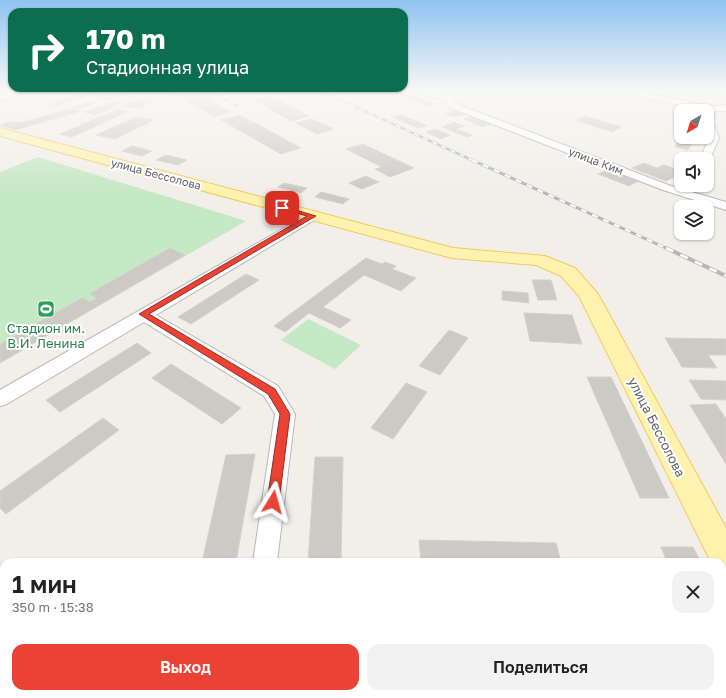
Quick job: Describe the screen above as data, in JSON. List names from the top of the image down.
{
  "streets": {
    "main road": ["улица Бессолова"],
    "street": ["улица Ким"]
  },
  "places": {
    "sports": ["Стадион им. В.И. Ленина"]
  },
  "north": "bottom left",
  "page": {
    "turn": ["170 m", "Стадионная улица"],
    "heading": ["1 мин", "350 m · 15:38"],
    "buttons": ["Выход", "Поделиться"]
  }
}
